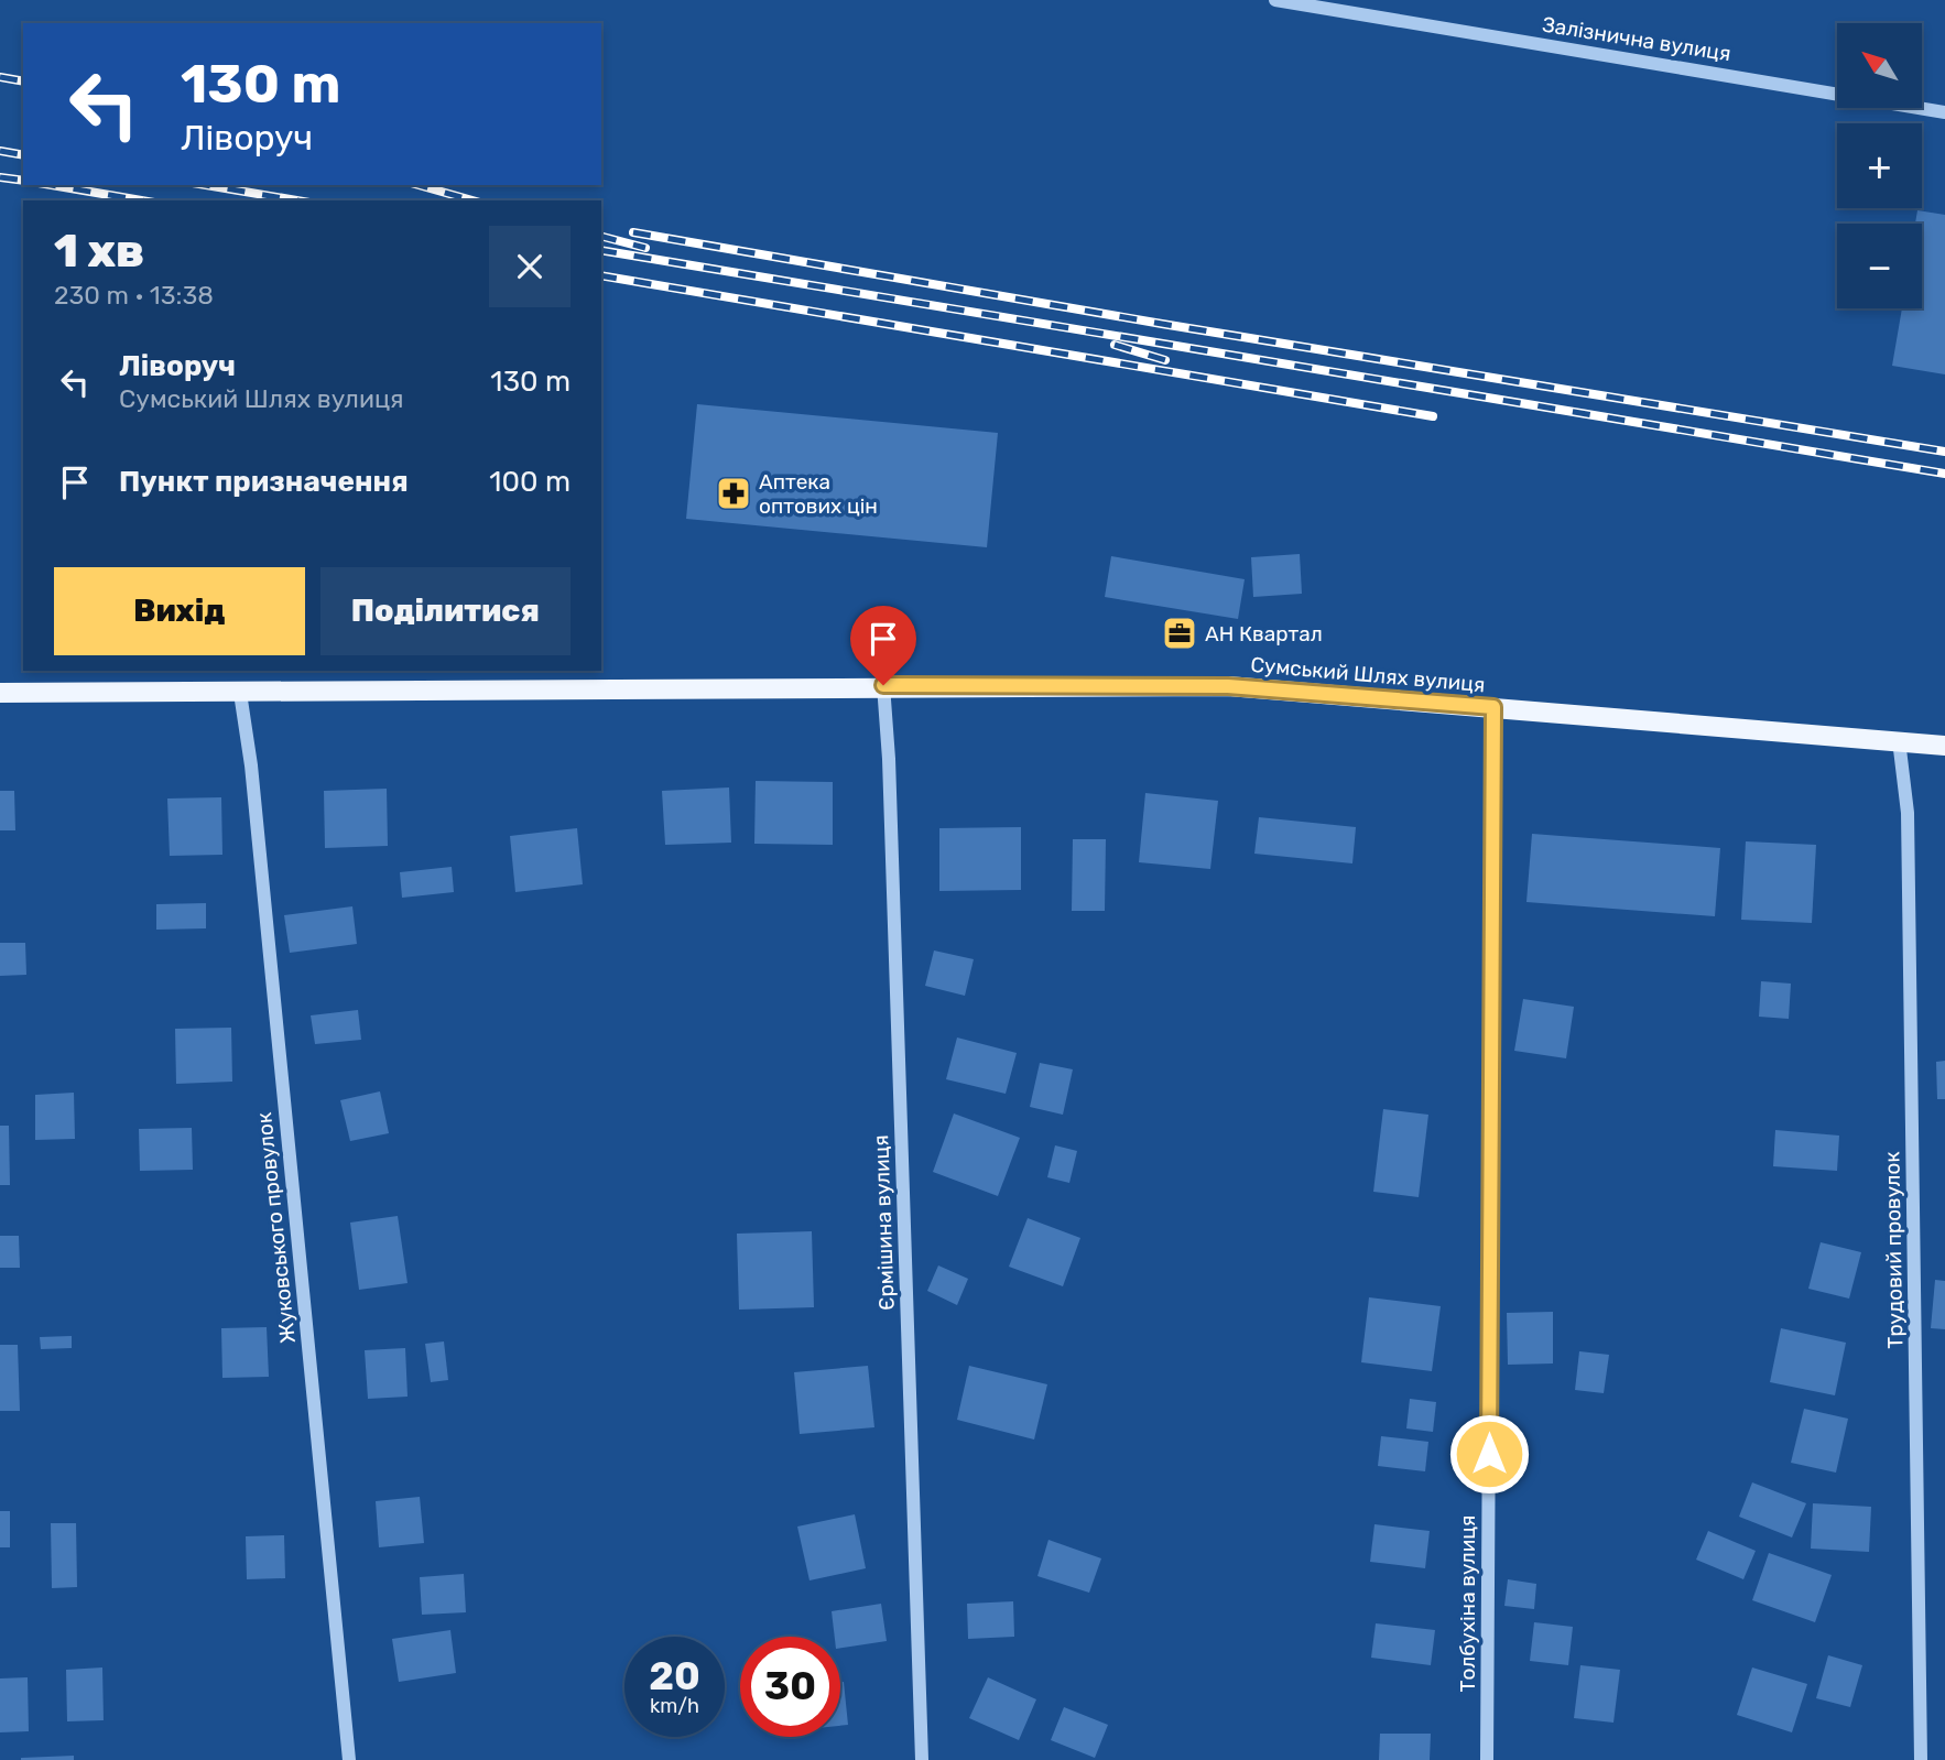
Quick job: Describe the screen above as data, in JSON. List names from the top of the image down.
{
  "streets": {
    "main road": ["Сумський Шлях вулиця"],
    "street": [
      "Залізнична вулиця",
      "Єрмішина вулиця",
      "Жуковського провулок",
      "Трудовий провулок",
      "Толбухіна вулиця"
    ]
  },
  "crossings": [
    ["Сумський Шлях вулиця", "Єрмішина вулиця"],
    ["Сумський Шлях вулиця", "Жуковського провулок"],
    ["Сумський Шлях вулиця", "Трудовий провулок"],
    ["Сумський Шлях вулиця", "Толбухіна вулиця"]
  ],
  "places": {
    "pharmacy": ["Аптека оптових цін"],
    "office": ["АН Квартал"]
  },
  "north": "top left",
  "page": {
    "map_buttons": ["+", "−"],
    "turn": ["130 m", "Ліворуч"],
    "heading": ["1 хв", "230 m · 13:38"],
    "list": [
      {
        "name": "Ліворуч",
        "note": "Сумський Шлях вулиця",
        "value": "130 m"
      },
      {
        "name": "Пункт призначення",
        "value": "100 m"
      }
    ],
    "buttons": ["Вихід", "Поділитися"],
    "speed": "20 km/h",
    "limit": "30"
  }
}
